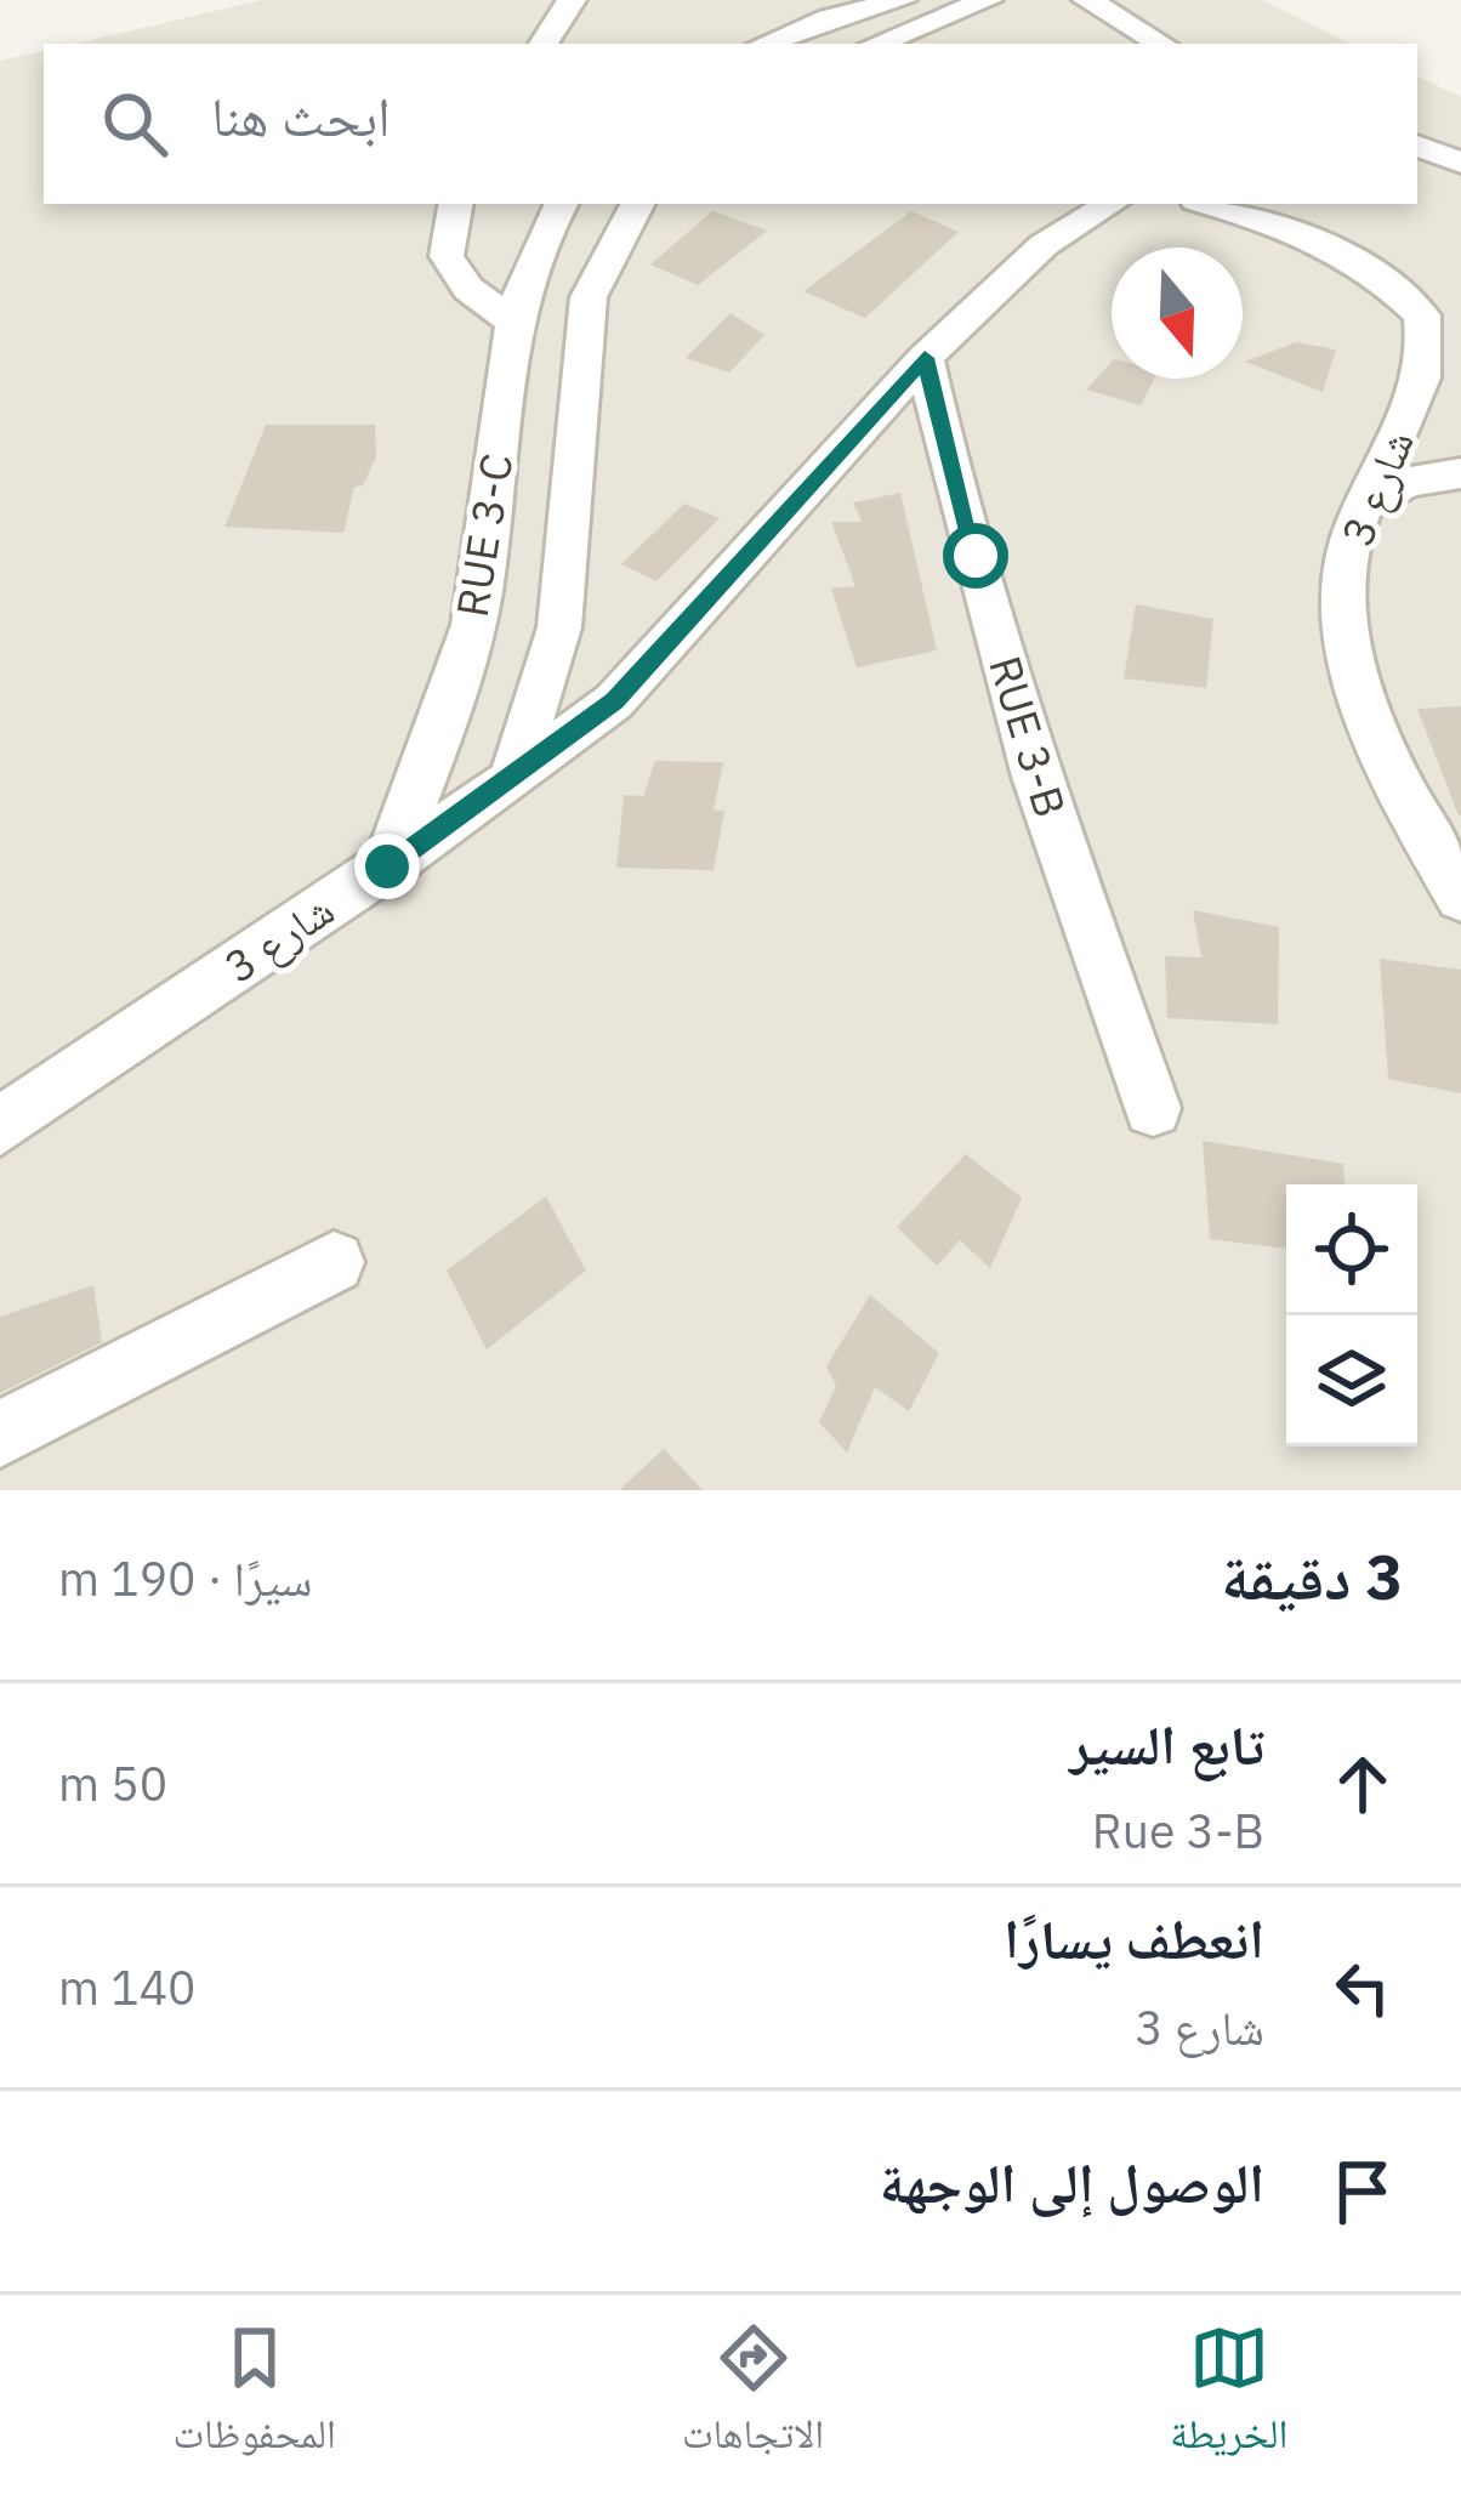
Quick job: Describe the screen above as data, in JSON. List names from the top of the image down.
{
  "streets": {
    "street": ["شارع 3", "RUE 3-C", "RUE 3-B"]
  },
  "crossings": [
    ["شارع 3", "RUE 3-C"],
    ["شارع 3", "RUE 3-B"]
  ],
  "north": "bottom",
  "page": {
    "search": "ابحث هنا",
    "heading": ["3 دقيقة", "سيرًا · 190 m"],
    "list": [
      ["تابع السير", "Rue 3-B", "50 m"],
      ["انعطف يسارًا", "شارع 3", "140 m"],
      "الوصول إلى الوجهة"
    ],
    "nav": ["الخريطة", "الاتجاهات", "المحفوظات"]
  }
}
